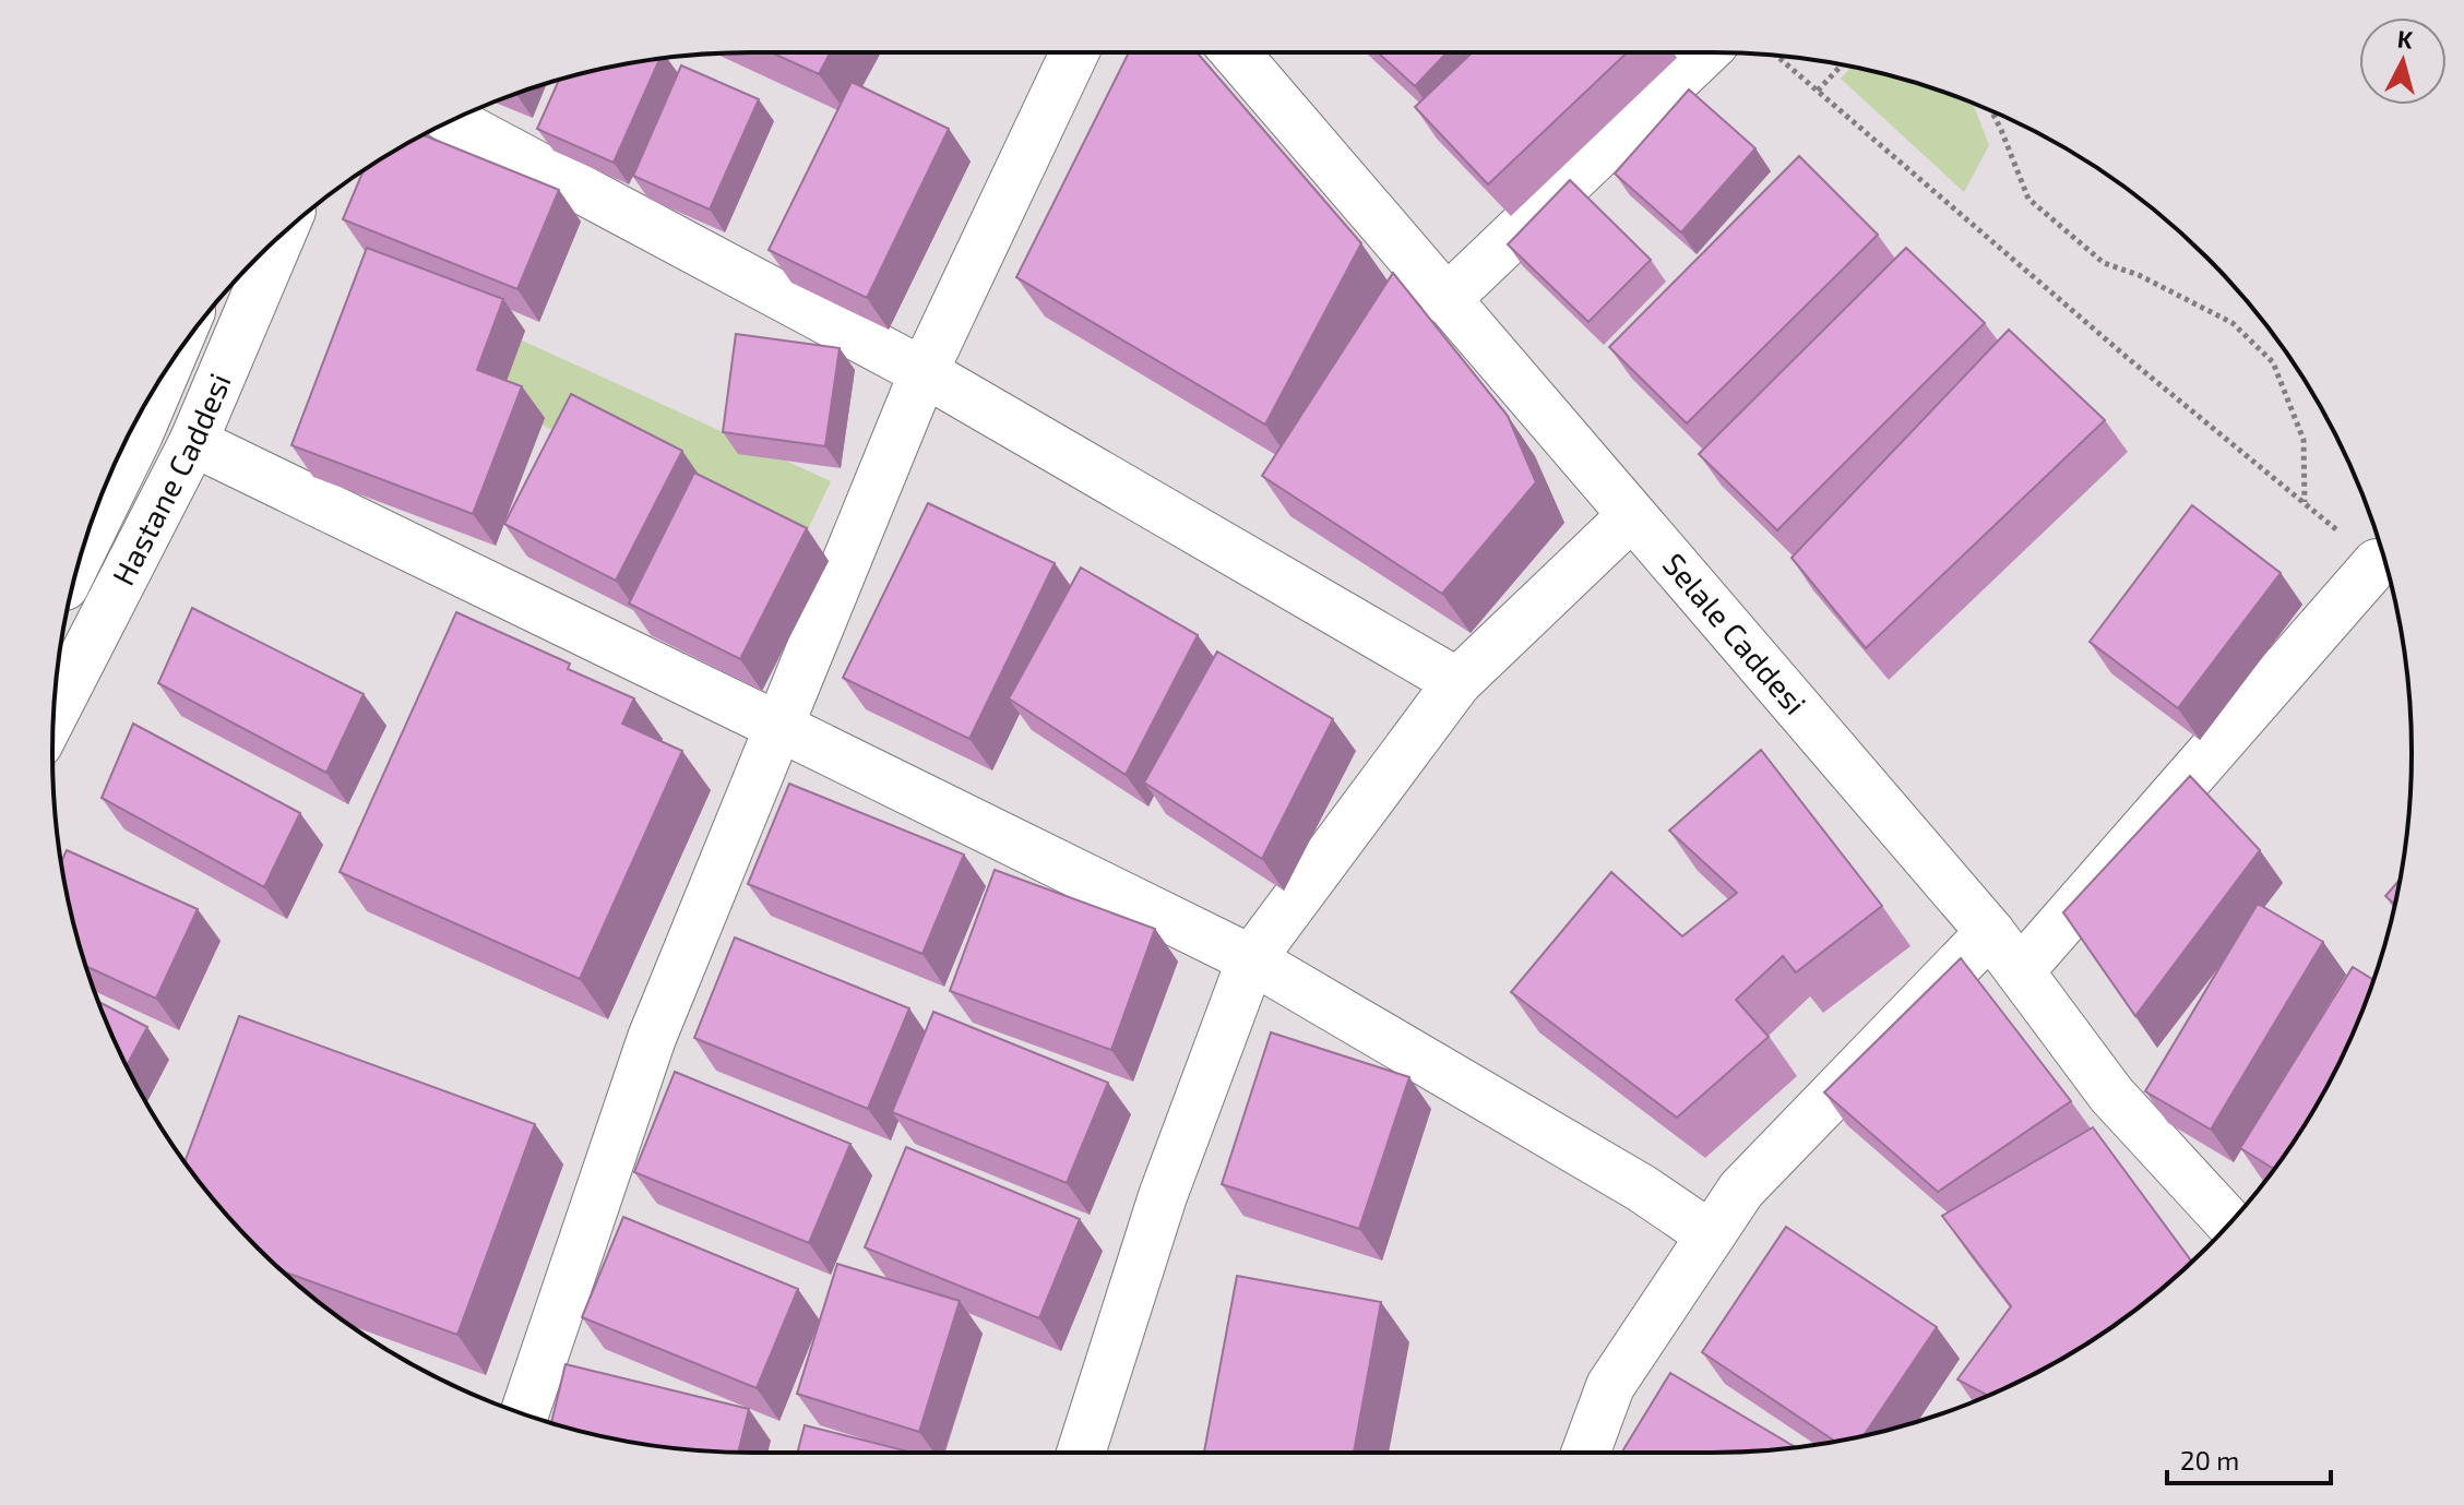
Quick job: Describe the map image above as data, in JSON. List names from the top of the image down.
{
  "streets": {
    "street": ["Hastane Caddesi", "Selale Caddesi"]
  },
  "scale_bar": "20 m",
  "north": "top"
}
